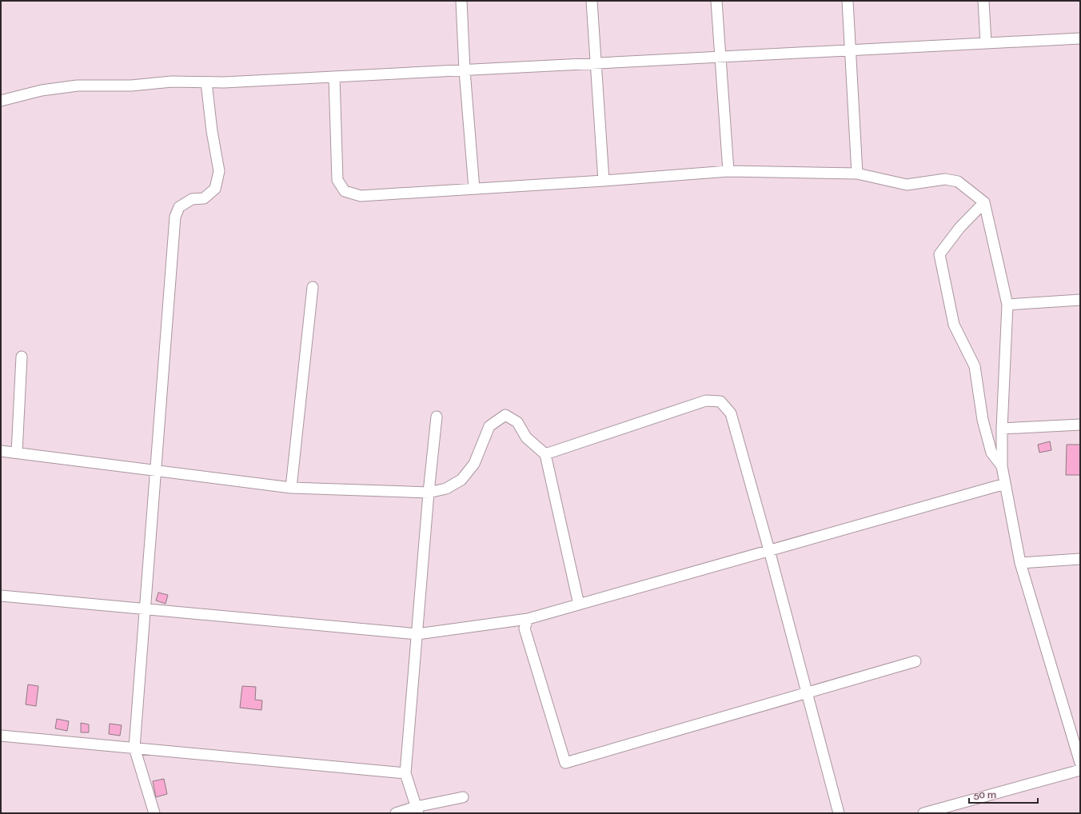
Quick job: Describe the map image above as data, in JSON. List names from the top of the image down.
{
  "scale_bar": "50 m"
}
